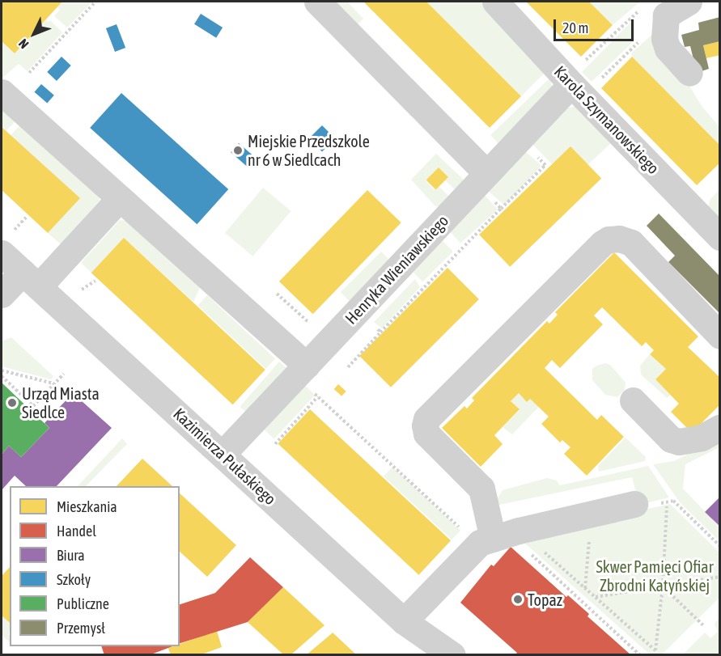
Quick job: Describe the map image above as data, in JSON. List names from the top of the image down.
{
  "streets": {
    "street": ["Karola Szymanowskiego", "Henryka Wieniawskiego", "Kazimierza Pułaskiego"]
  },
  "crossings": [
    ["Karola Szymanowskiego", "Henryka Wieniawskiego"],
    ["Henryka Wieniawskiego", "Kazimierza Pułaskiego"]
  ],
  "parks": ["Skwer Pamięci Ofiar Zbrodni Katyńskiej"],
  "places": ["Miejskie Przedszkole nr 6 w Siedlcach", "Urząd Miasta Siedlce", "Topaz"],
  "legend": [
    "Mieszkania",
    "Handel",
    "Biura",
    "Szkoły",
    "Publiczne",
    "Przemysł"
  ],
  "scale_bar": "20 m",
  "north": "bottom left"
}
